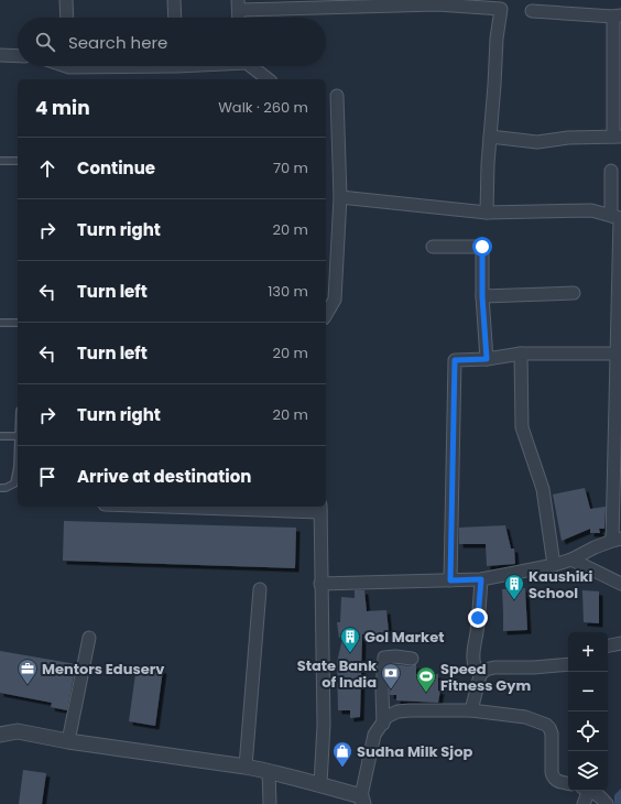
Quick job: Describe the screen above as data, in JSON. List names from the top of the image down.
{
  "places": {
    "building": ["Kaushiki School", "Gol Market"],
    "office": ["Mentors Eduserv"],
    "bank": ["State Bank of India"],
    "sports": ["Speed Fitness Gym"],
    "shop": ["Sudha Milk Sjop"]
  },
  "page": {
    "search": "Search here",
    "heading": ["4 min", "Walk · 260 m"],
    "list": [
      ["Continue", "70 m"],
      ["Turn right", "20 m"],
      ["Turn left", "130 m"],
      ["Turn left", "20 m"],
      ["Turn right", "20 m"],
      "Arrive at destination"
    ],
    "map_buttons": ["+", "−"]
  }
}
